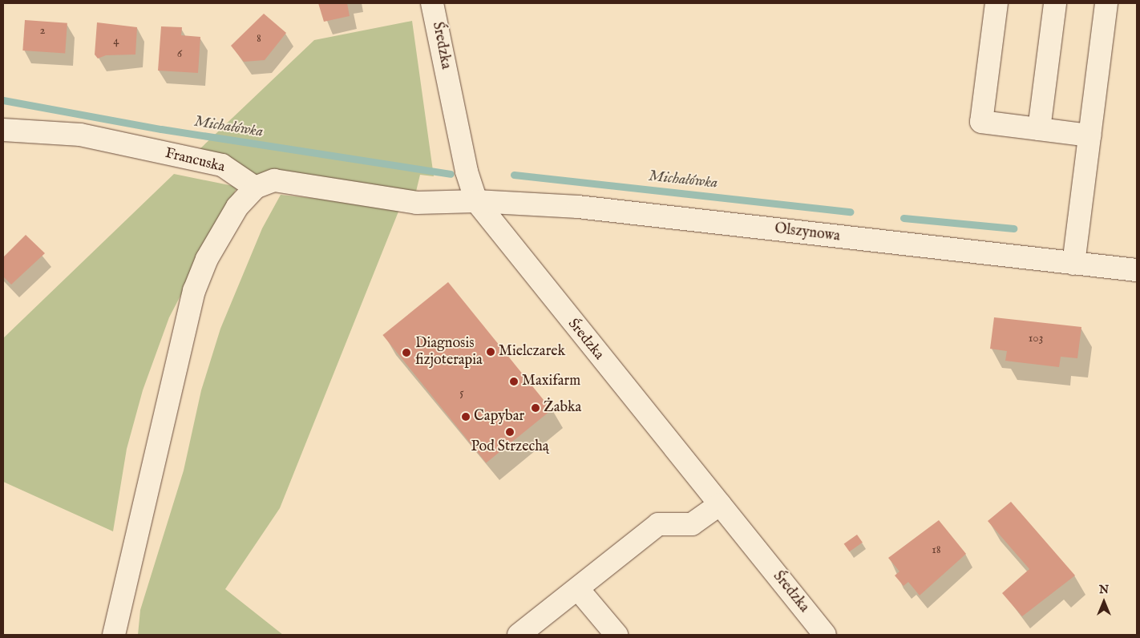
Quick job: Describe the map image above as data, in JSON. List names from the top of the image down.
{
  "streets": {
    "street": ["Średzka", "Francuska", "Olszynowa"]
  },
  "crossings": [
    ["Średzka", "Olszynowa"]
  ],
  "water": ["Michałówka"],
  "places": [
    "Mielczarek",
    "Diagnosis fizjoterapia",
    "Maxifarm",
    "Żabka",
    "Capybar",
    "Pod Strzechą"
  ],
  "house_numbers": [
    "2",
    "8",
    "4",
    "6",
    "103",
    "5",
    "18"
  ],
  "north": "top"
}
